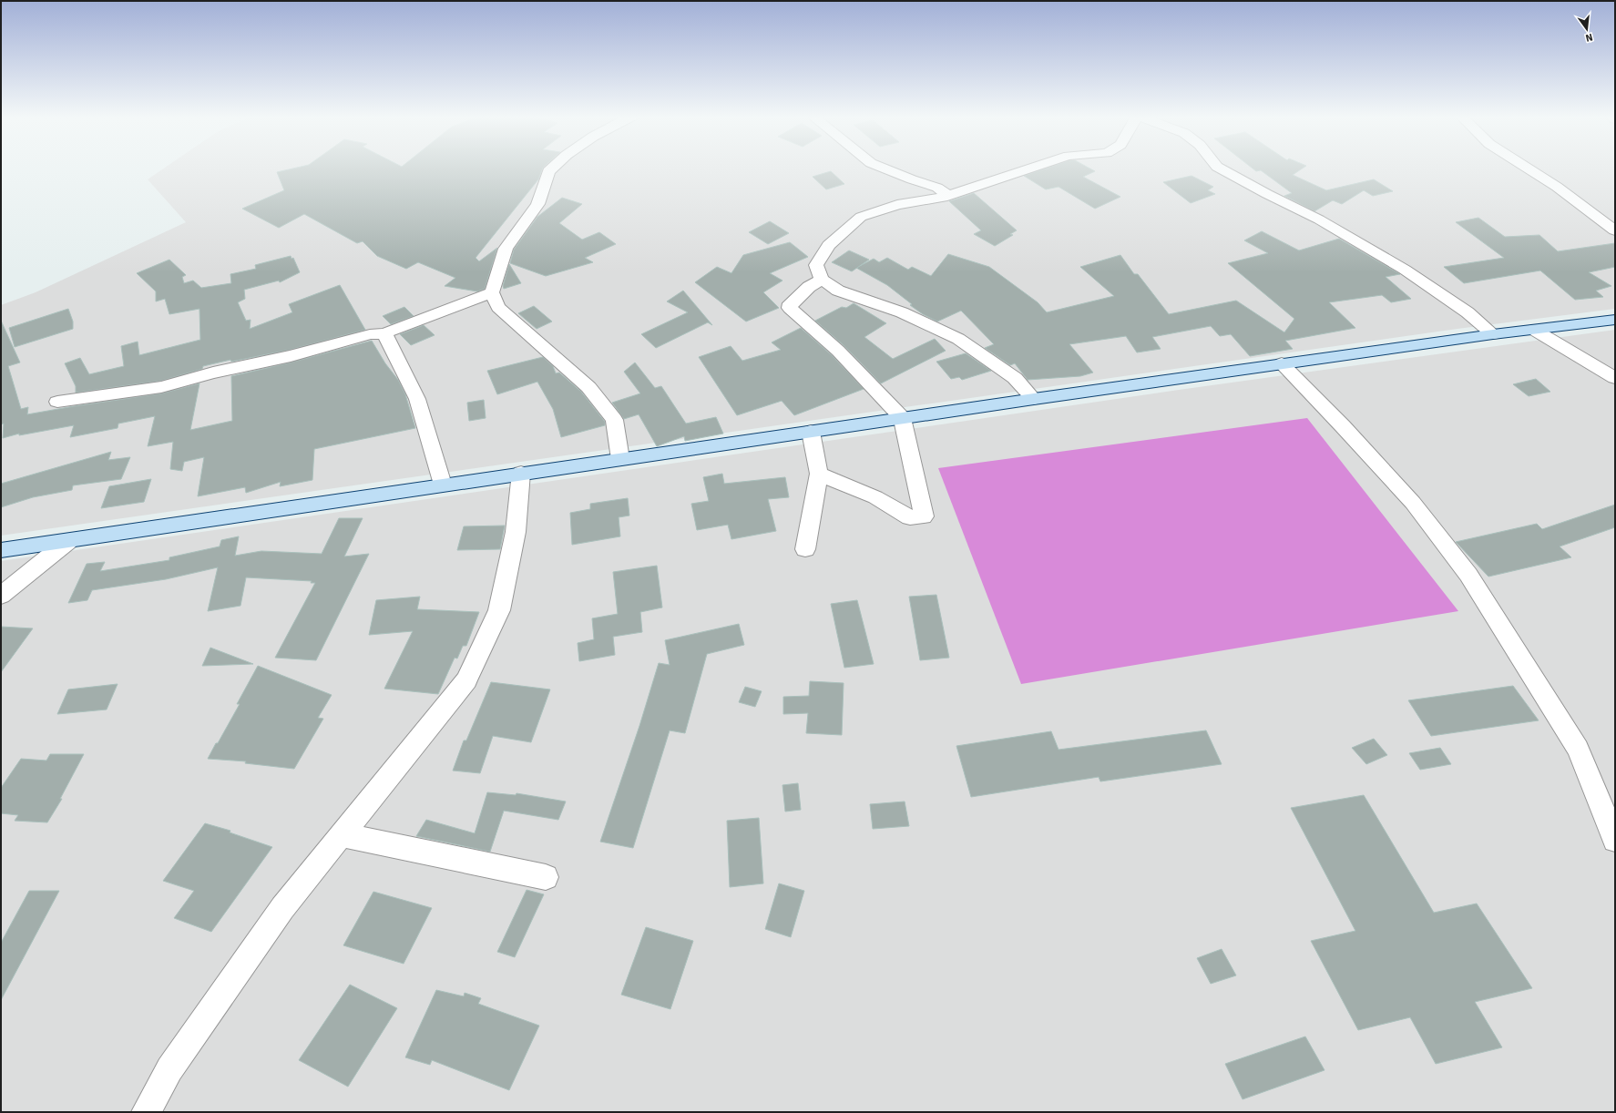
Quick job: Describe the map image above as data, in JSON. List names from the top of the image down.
{
  "north": "bottom"
}
